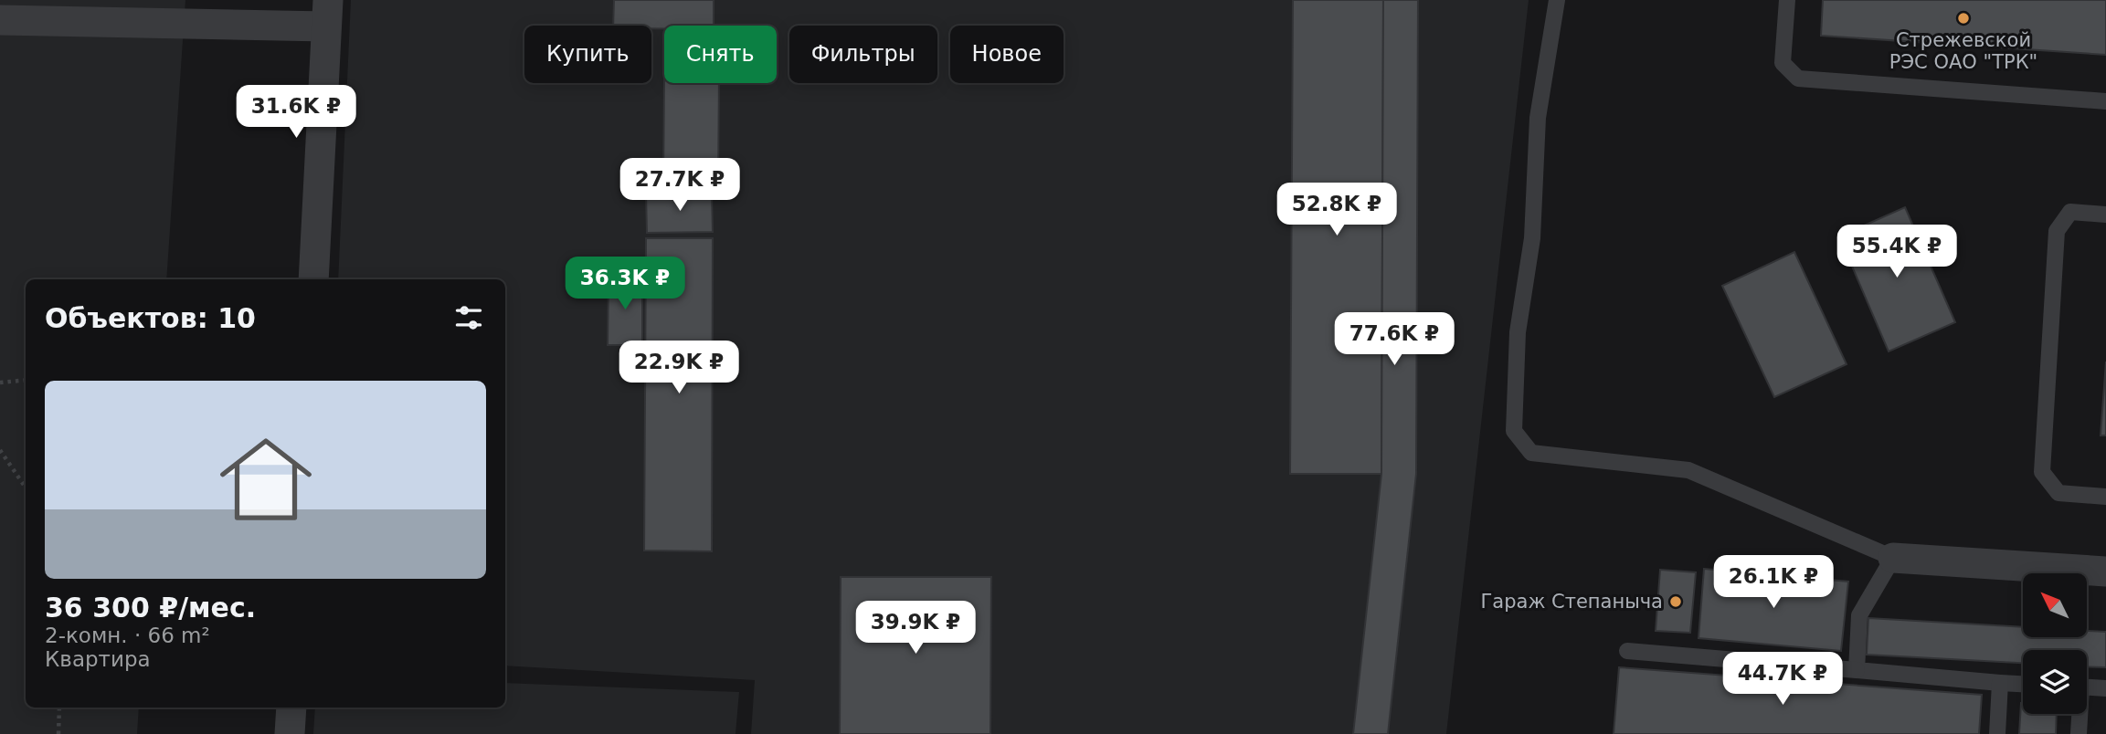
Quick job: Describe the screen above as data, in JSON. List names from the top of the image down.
{
  "places": ["Стрежевской РЭС ОАО \"ТРК\"", "Гараж Степаныча"],
  "north": "top left",
  "page": {
    "chip": [
      "Купить",
      "Снять",
      "Фильтры",
      "Новое"
    ],
    "price": [
      "31.6K ₽",
      "27.7K ₽",
      "52.8K ₽",
      "55.4K ₽",
      "36.3K ₽",
      "77.6K ₽",
      "22.9K ₽",
      "26.1K ₽",
      "39.9K ₽",
      "44.7K ₽"
    ],
    "heading": "Объектов: 10",
    "list": [
      {
        "name": "36 300 ₽/мес.",
        "note": "2-комн. · 66 m² · Квартира"
      }
    ]
  }
}
